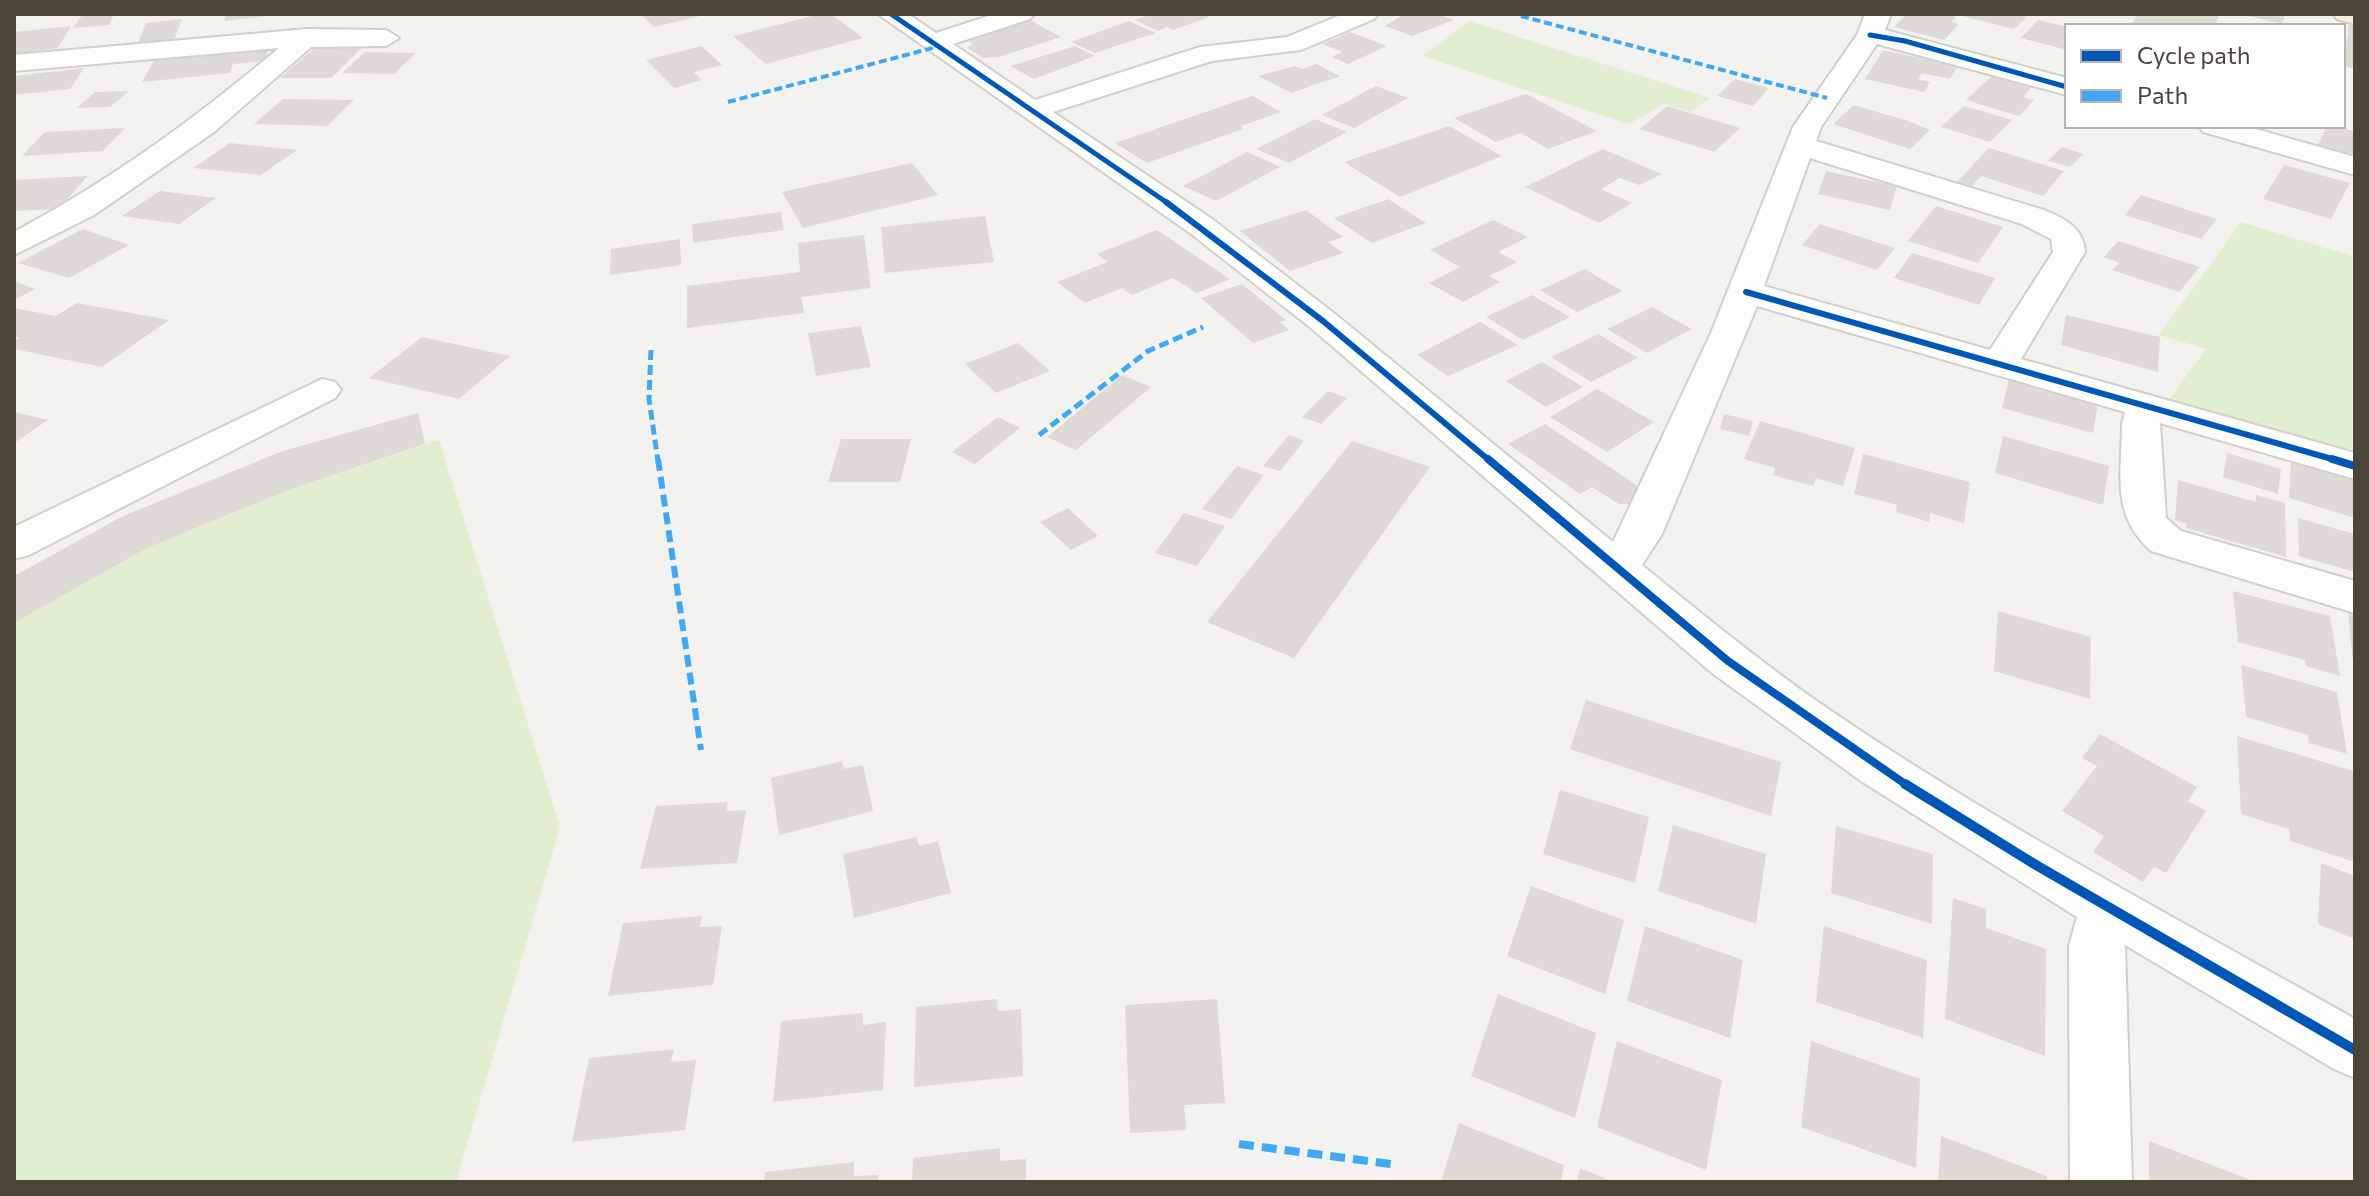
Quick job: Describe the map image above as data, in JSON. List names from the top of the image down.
{
  "legend": ["Cycle path", "Path"]
}
